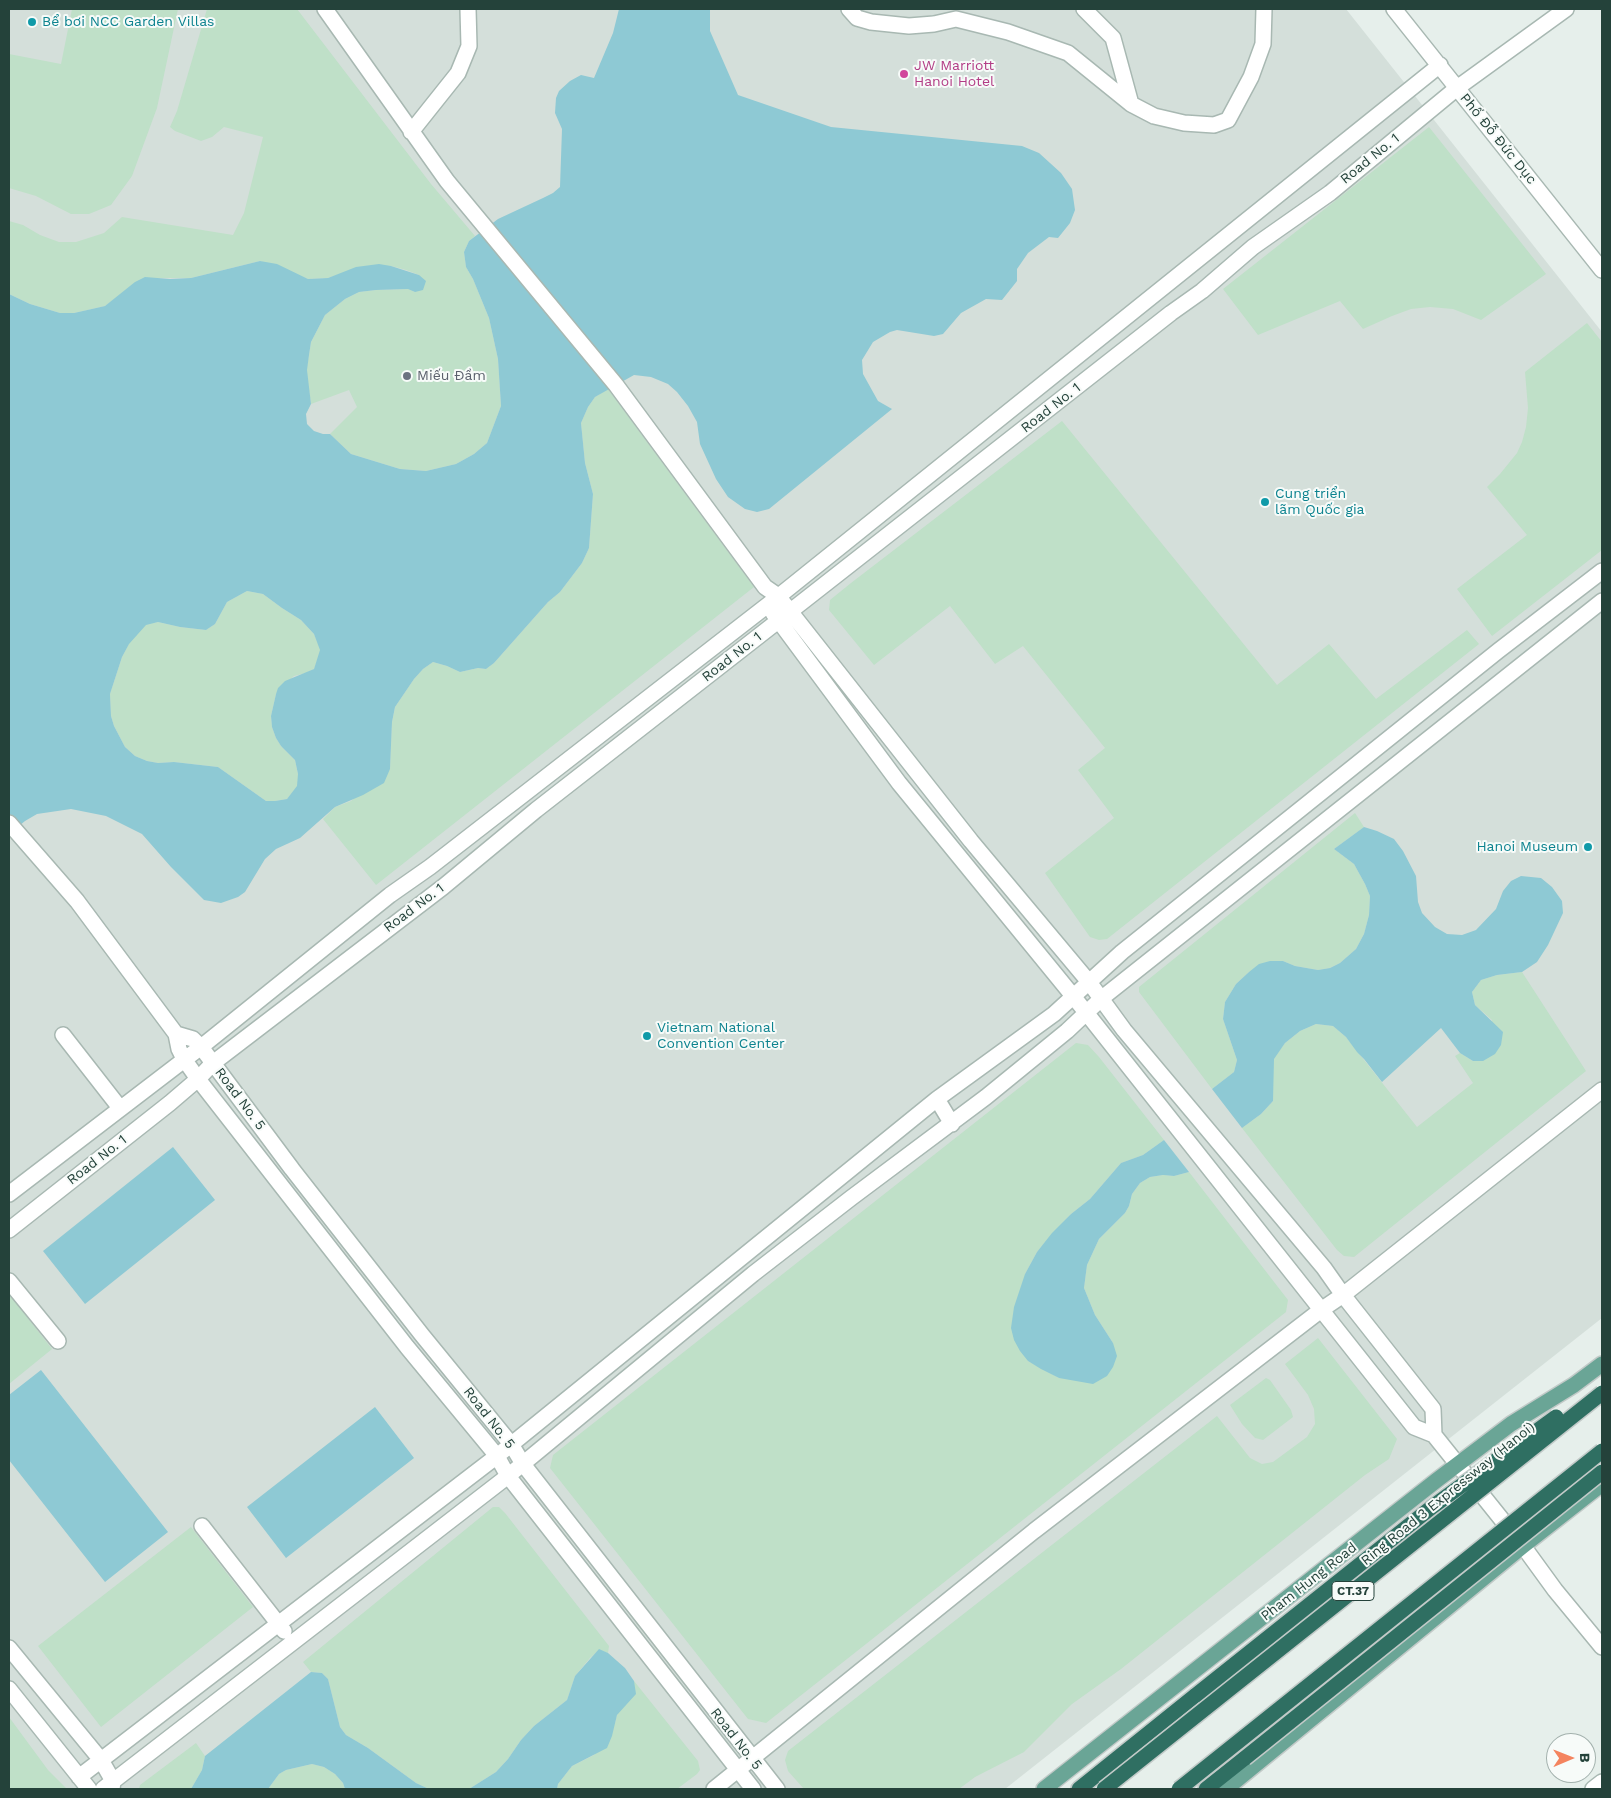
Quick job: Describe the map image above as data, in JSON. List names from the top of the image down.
{
  "streets": {
    "highway": ["Ring Road 3 Expressway (Hanoi)", "CT.37"],
    "main road": ["Pham Hung Road"],
    "street": ["Phố Đỗ Đức Dục", "Road No. 1", "Road No. 5"]
  },
  "crossings": [
    ["Phố Đỗ Đức Dục", "Road No. 1"],
    ["Road No. 1", "Road No. 5"]
  ],
  "places": [
    "Bể bơi NCC Garden Villas",
    "JW Marriott Hanoi Hotel",
    "Miếu Đầm",
    "Cung triển lãm Quốc gia",
    "Hanoi Museum",
    "Vietnam National Convention Center"
  ],
  "north": "right"
}
